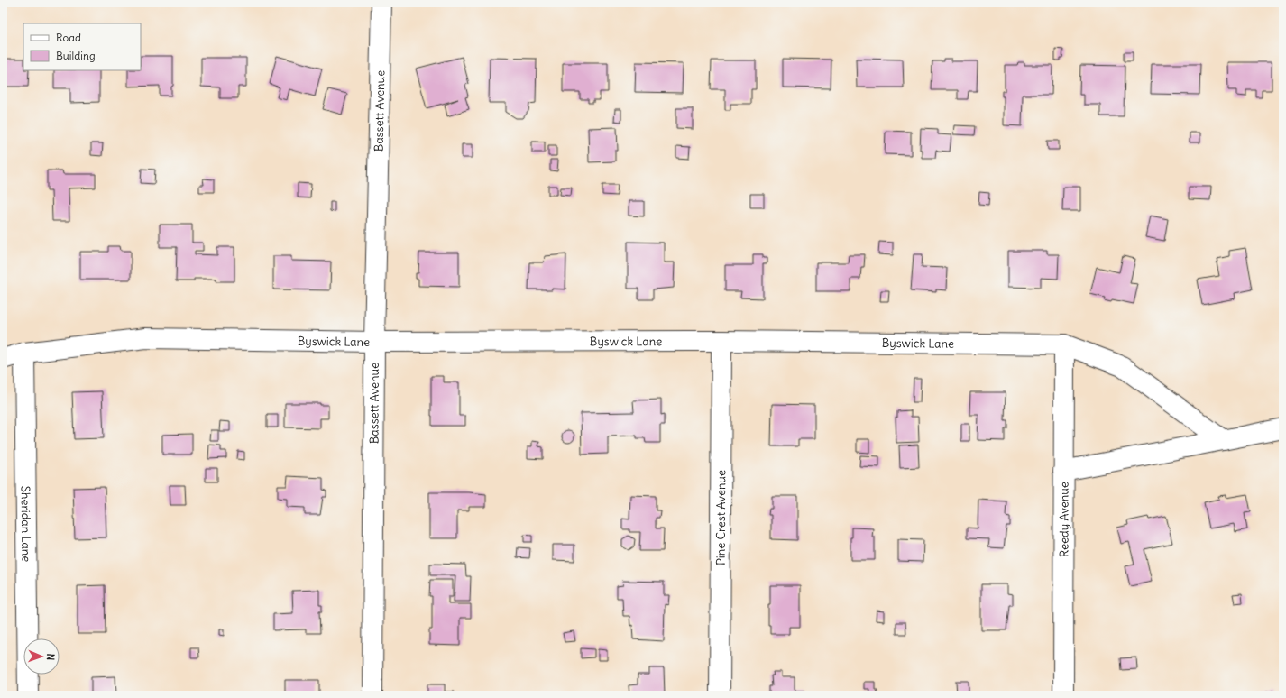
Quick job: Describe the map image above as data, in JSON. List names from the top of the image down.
{
  "streets": {
    "street": [
      "Bassett Avenue",
      "Byswick Lane",
      "Pine Crest Avenue",
      "Reedy Avenue",
      "Sheridan Lane"
    ]
  },
  "crossings": [
    ["Bassett Avenue", "Byswick Lane"],
    ["Byswick Lane", "Pine Crest Avenue"],
    ["Byswick Lane", "Reedy Avenue"],
    ["Byswick Lane", "Sheridan Lane"]
  ],
  "legend": ["Road", "Building"],
  "north": "right"
}
